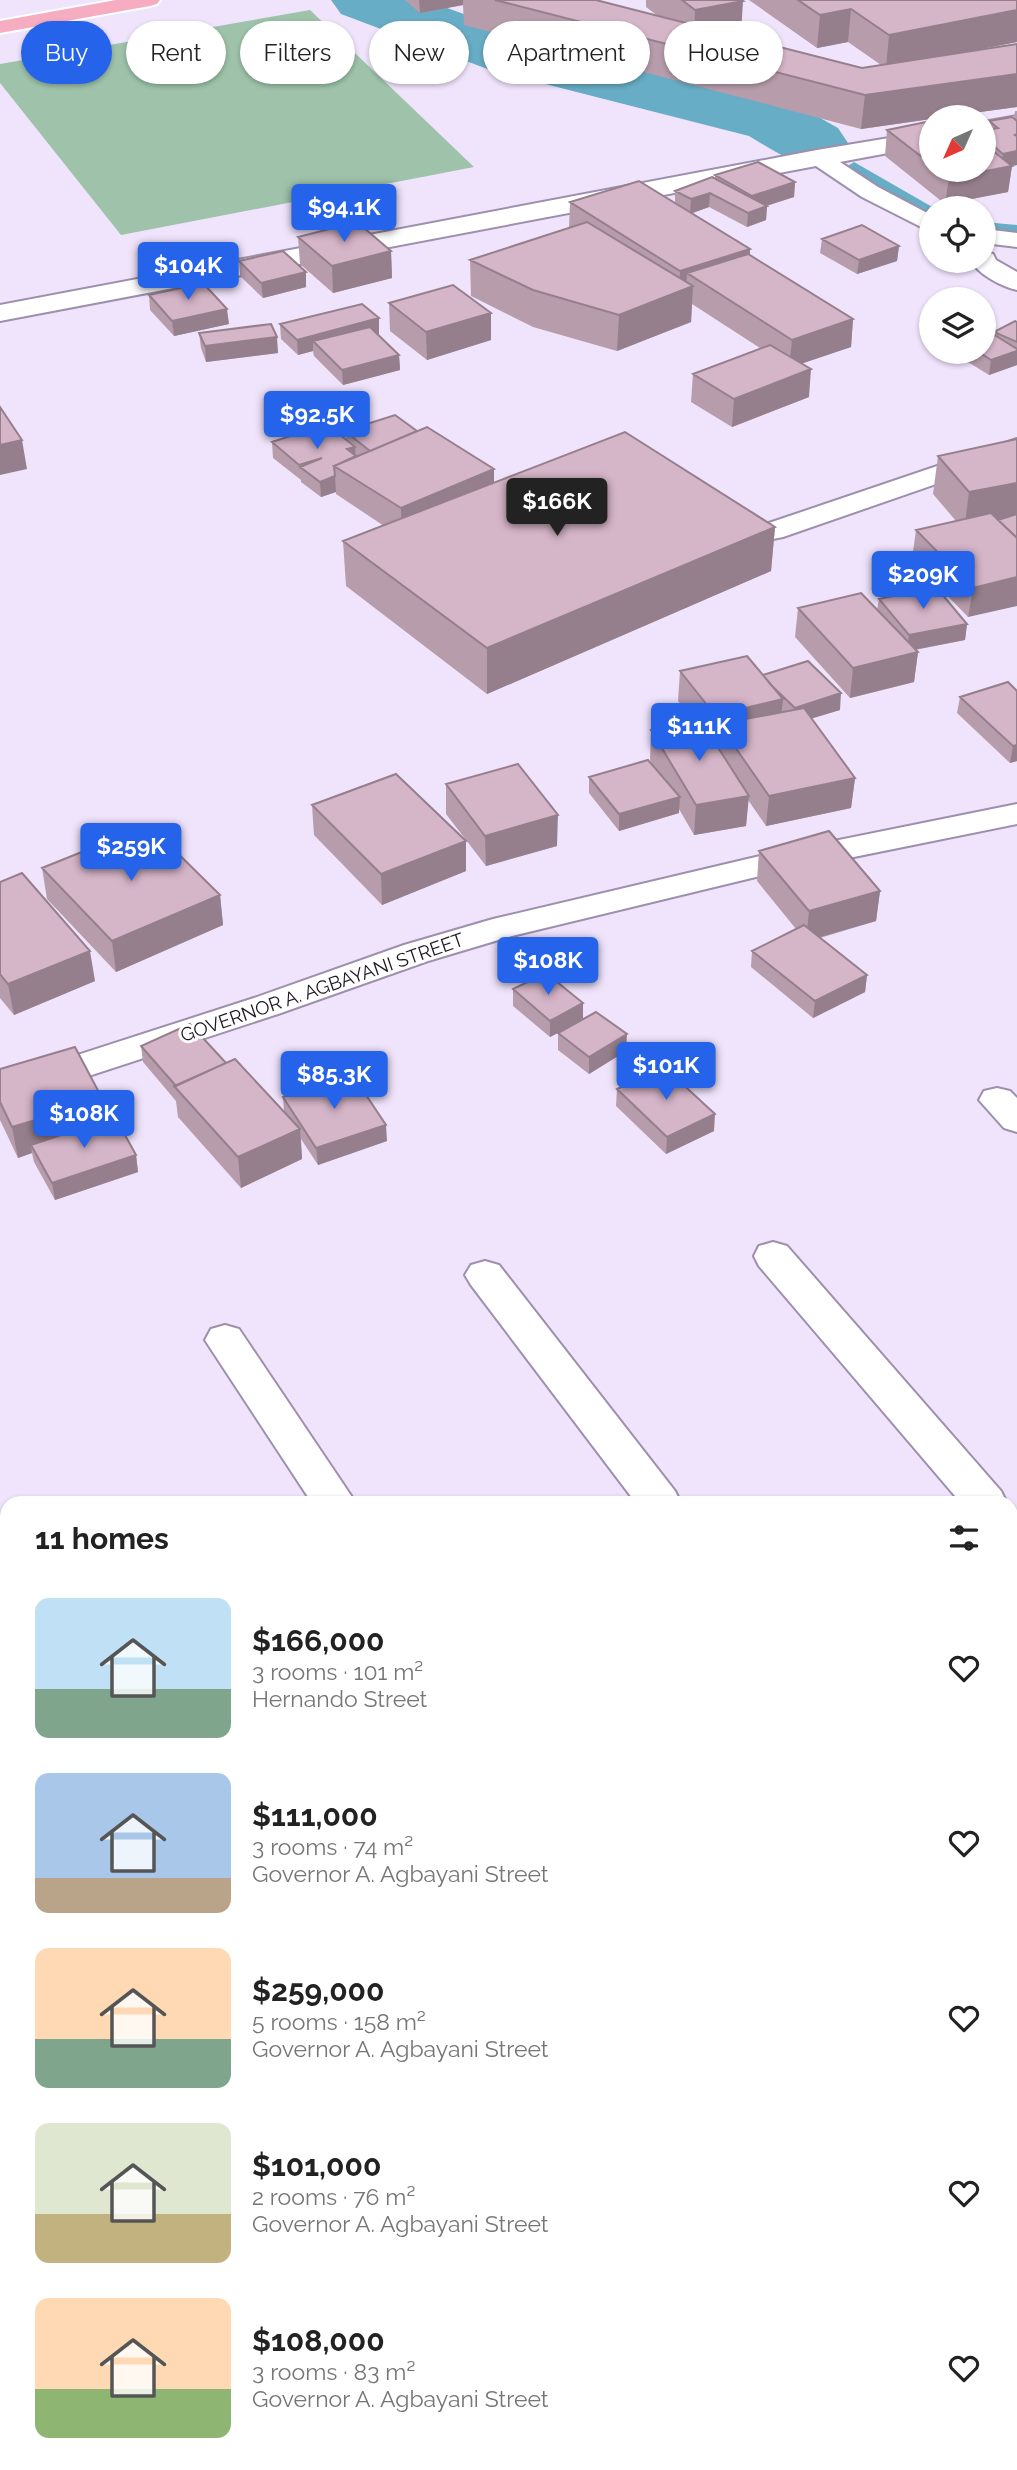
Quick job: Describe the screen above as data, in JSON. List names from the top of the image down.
{
  "streets": {
    "street": ["GOVERNOR A. AGBAYANI STREET"]
  },
  "north": "bottom left",
  "page": {
    "chip": [
      "Buy",
      "Rent",
      "Filters",
      "New",
      "Apartment",
      "House"
    ],
    "price": [
      "$94.1K",
      "$104K",
      "$92.5K",
      "$166K",
      "$209K",
      "$111K",
      "$259K",
      "$108K",
      "$101K",
      "$85.3K",
      "$108K"
    ],
    "heading": "11 homes",
    "list": [
      {
        "name": "$166,000",
        "note": "3 rooms · 101 m² · Hernando Street"
      },
      {
        "name": "$111,000",
        "note": "3 rooms · 74 m² · Governor A. Agbayani Street"
      },
      {
        "name": "$259,000",
        "note": "5 rooms · 158 m² · Governor A. Agbayani Street"
      },
      {
        "name": "$101,000",
        "note": "2 rooms · 76 m² · Governor A. Agbayani Street"
      },
      {
        "name": "$108,000",
        "note": "3 rooms · 83 m² · Governor A. Agbayani Street"
      }
    ]
  }
}
